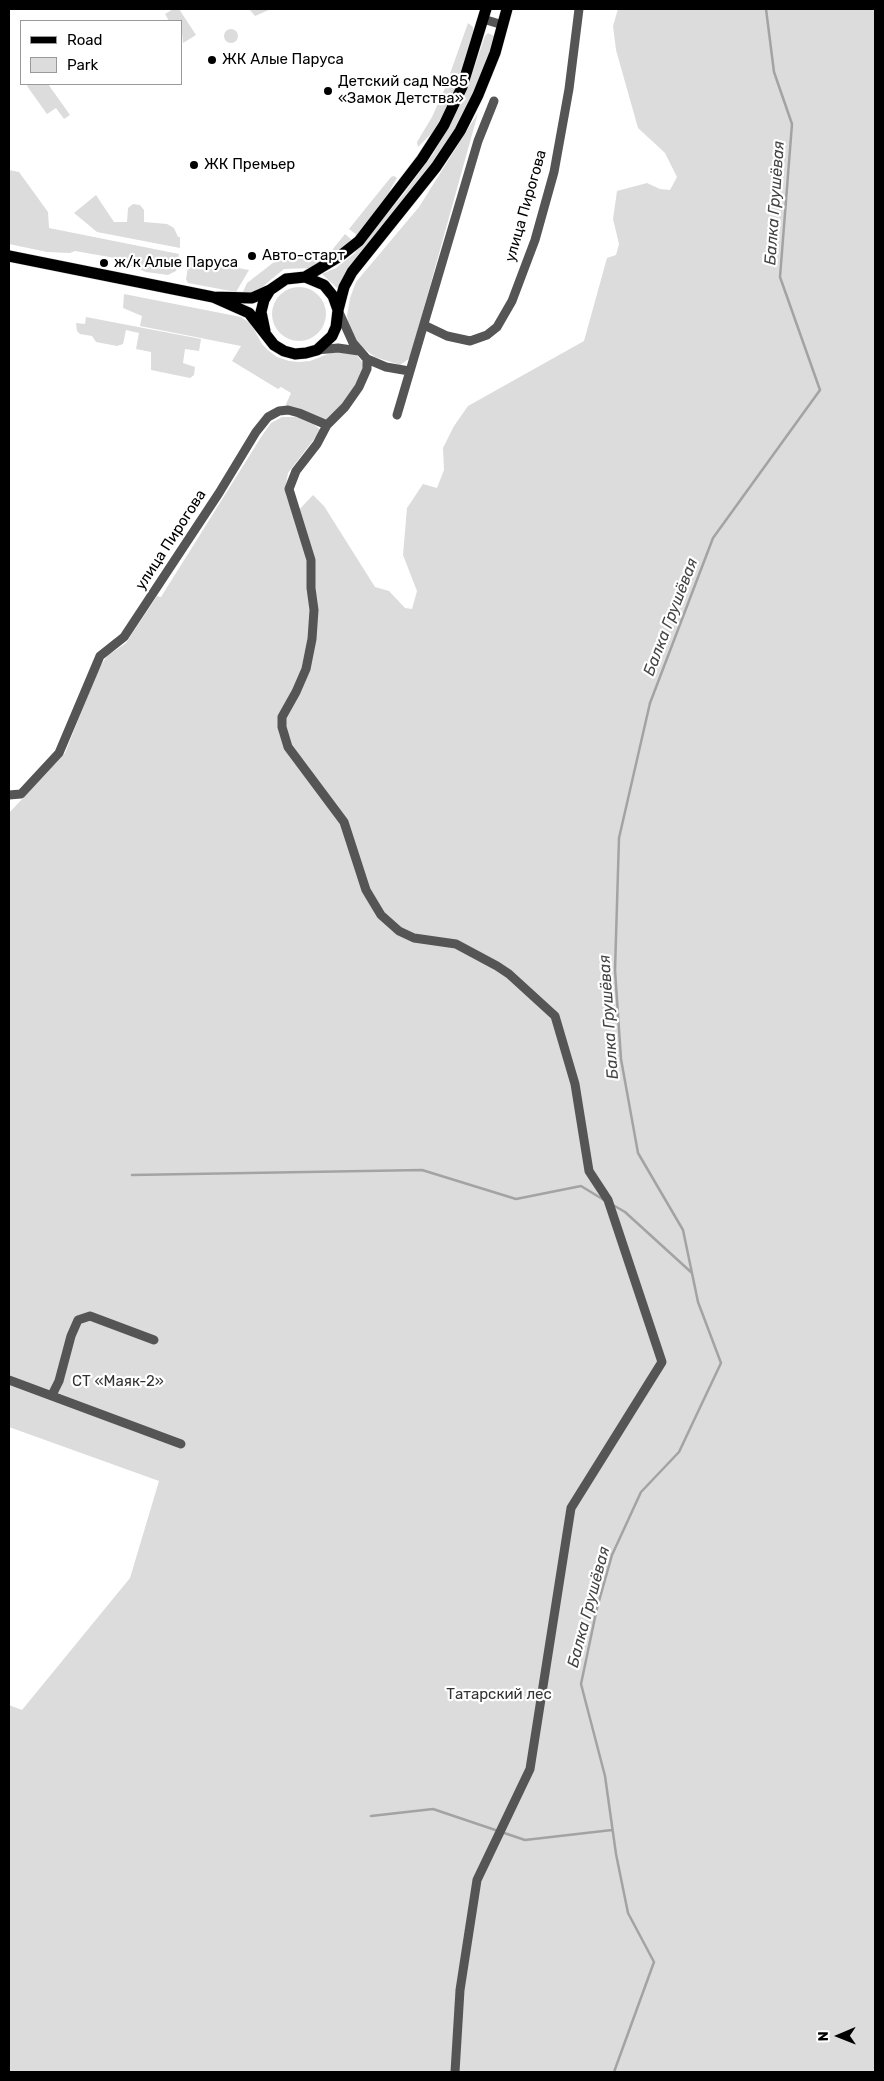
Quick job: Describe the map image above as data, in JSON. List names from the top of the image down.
{
  "streets": {
    "street": ["улица Пирогова"]
  },
  "water": ["Балка Грушёвая"],
  "parks": ["СТ «Маяк-2»", "Татарский лес"],
  "places": [
    "ЖК Алые Паруса",
    "Детский сад №85 «Замок Детства»",
    "ЖК Премьер",
    "Авто-старт",
    "ж/к Алые Паруса"
  ],
  "legend": ["Road", "Park"],
  "north": "left"
}
